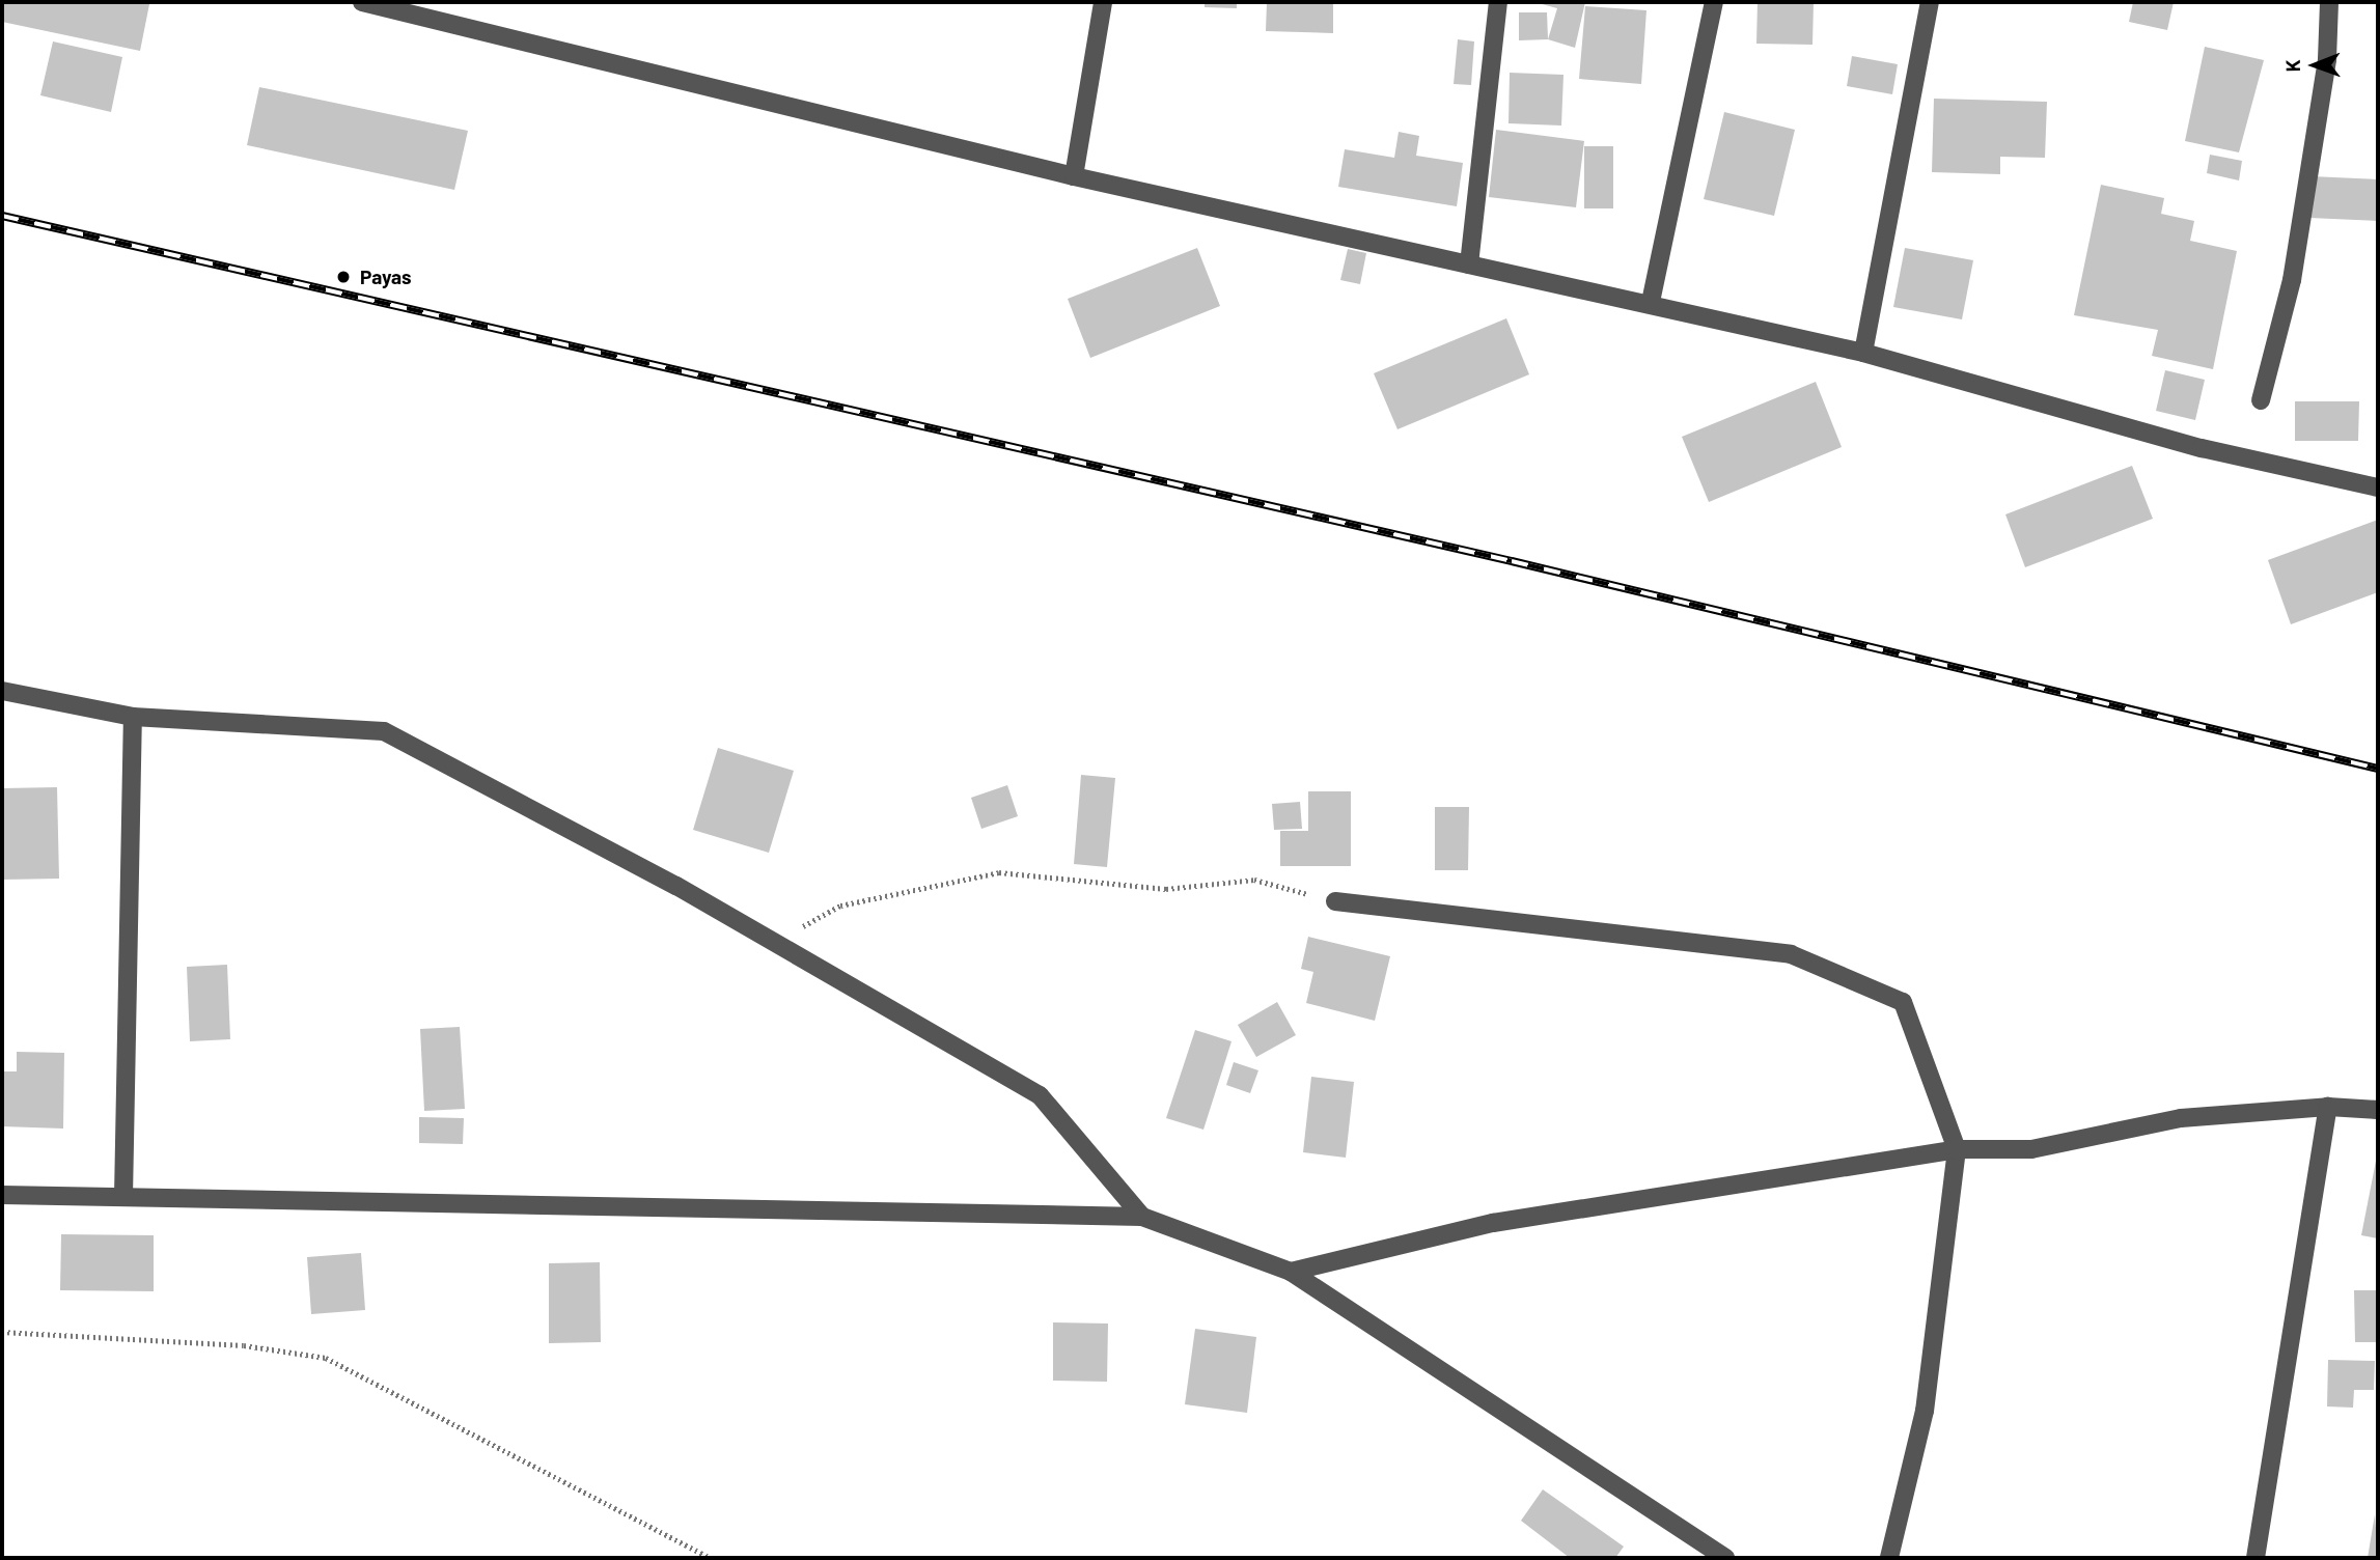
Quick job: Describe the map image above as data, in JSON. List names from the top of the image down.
{
  "places": ["Payas"],
  "north": "left"
}
